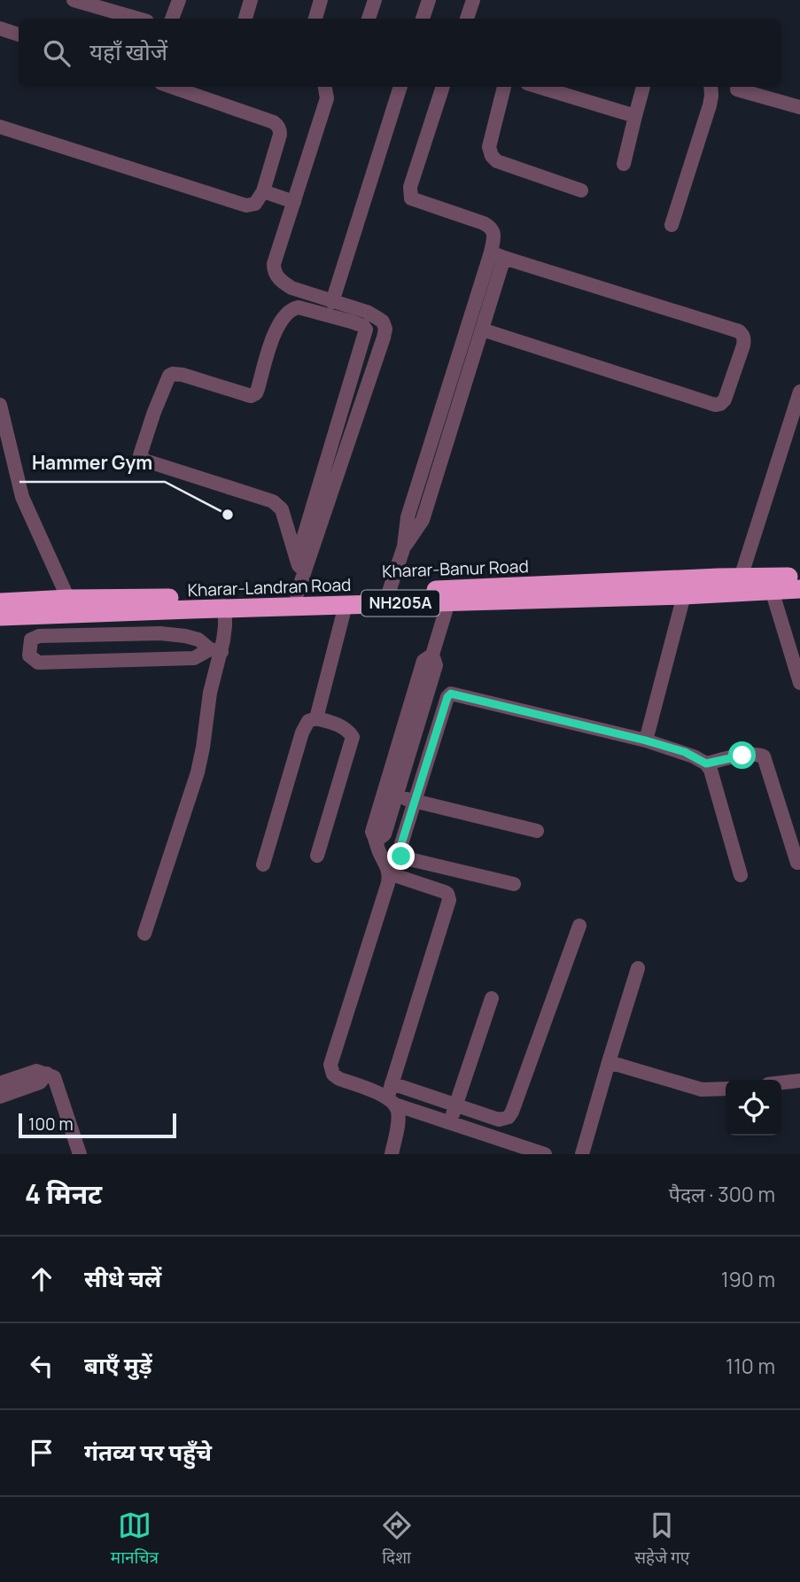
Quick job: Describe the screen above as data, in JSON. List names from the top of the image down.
{
  "streets": {
    "highway": ["Kharar-Banur Road", "Kharar-Landran Road", "NH205A"]
  },
  "crossings": [
    ["Kharar-Banur Road", "Kharar-Landran Road"],
    ["Kharar-Landran Road", "NH205A"]
  ],
  "places": ["Hammer Gym"],
  "scale_bar": "100 m",
  "page": {
    "search": "यहाँ खोजें",
    "scale": "100 m",
    "heading": ["4 मिनट", "पैदल · 300 m"],
    "list": [
      ["सीधे चलें", "190 m"],
      ["बाएँ मुड़ें", "110 m"],
      "गंतव्य पर पहुँचे"
    ],
    "nav": ["मानचित्र", "दिशा", "सहेजे गए"]
  }
}
